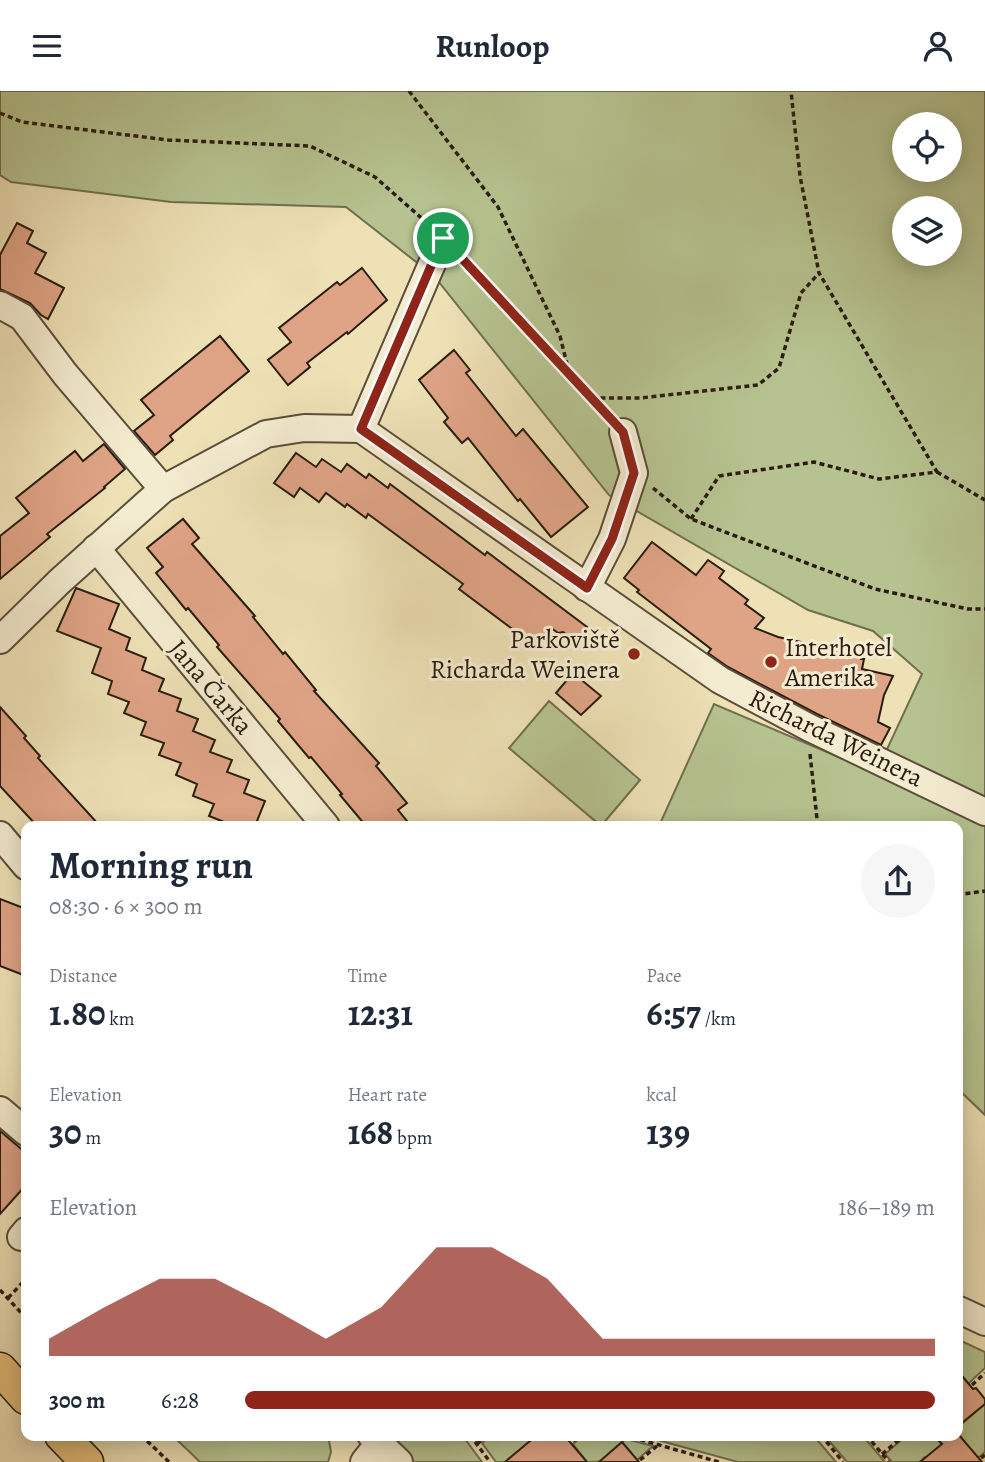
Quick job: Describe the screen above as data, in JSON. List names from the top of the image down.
{
  "streets": {
    "street": ["Jana Čarka", "Richarda Weinera"]
  },
  "places": ["Parkoviště Richarda Weinera", "Interhotel Amerika"],
  "page": {
    "header": "Runloop",
    "heading": ["Morning run", "08:30 · 6 × 300 m"],
    "stats": [
      ["Distance", "1.80 km"],
      ["Time", "12:31"],
      ["Pace", "6:57 /km"],
      ["Elevation", "30 m"],
      ["Heart rate", "168 bpm"],
      ["kcal", "139"]
    ],
    "chart": ["Elevation", "186–189 m"],
    "list": [
      {
        "name": "300 m",
        "note": "6:28"
      }
    ]
  }
}
